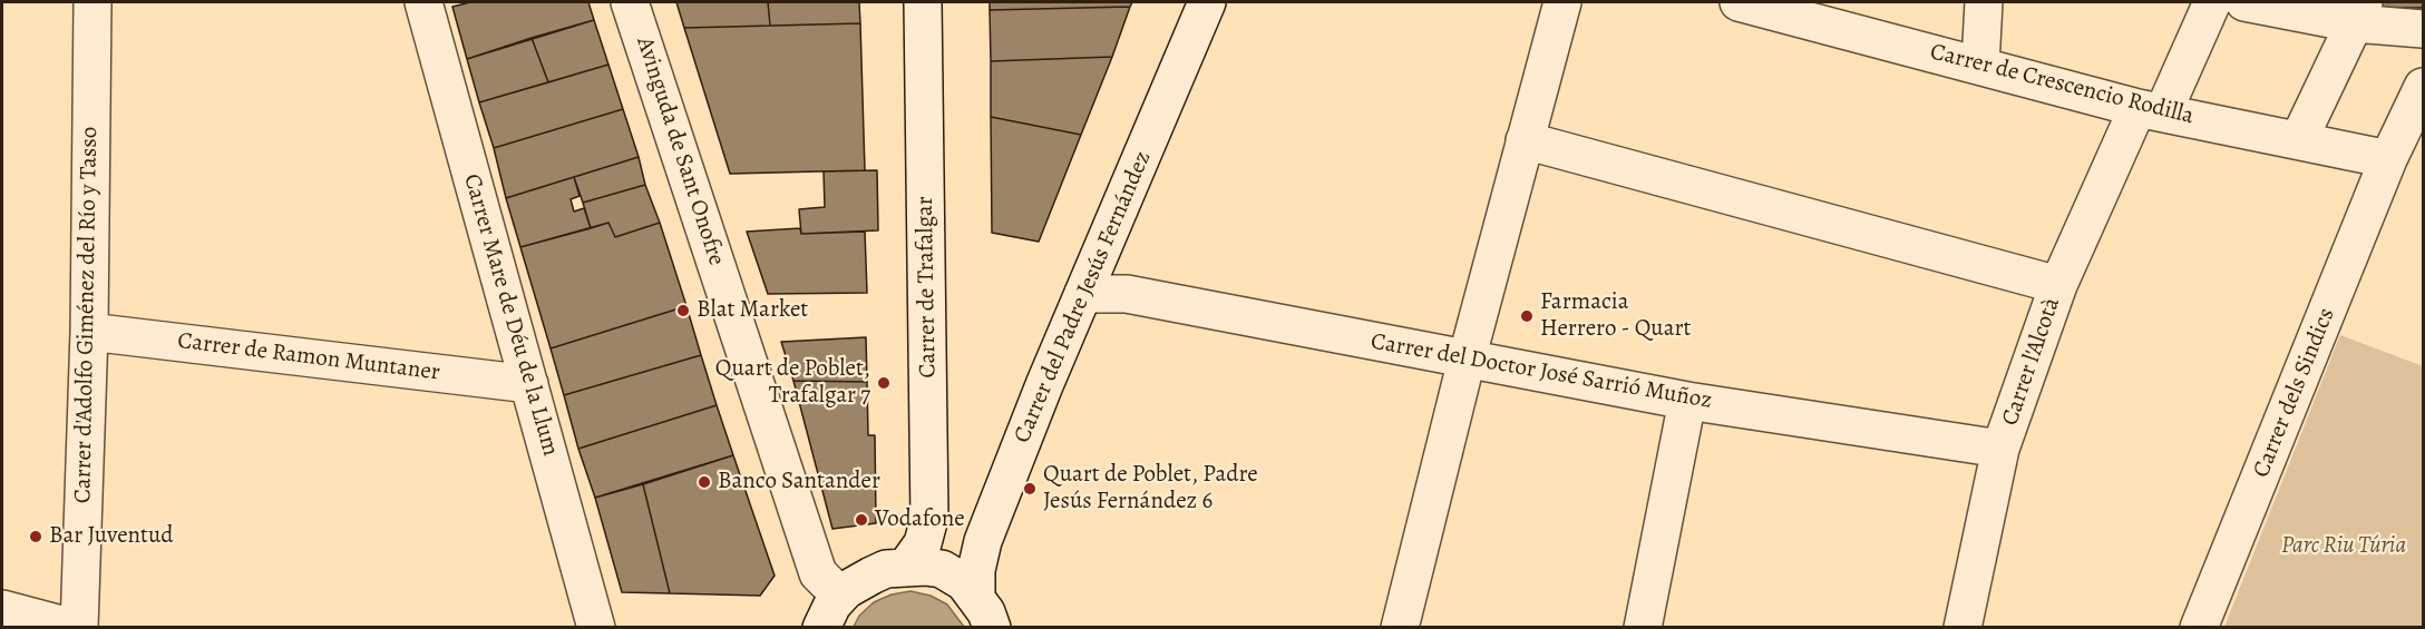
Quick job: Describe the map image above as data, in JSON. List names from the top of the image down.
{
  "streets": {
    "street": [
      "Carrer de Crescencio Rodilla",
      "Avinguda de Sant Onofre",
      "Carrer de Trafalgar",
      "Carrer del Padre Jesús Fernández",
      "Carrer d'Adolfo Giménez del Río y Tasso",
      "Carrer Mare de Déu de la Llum",
      "Carrer de Ramon Muntaner",
      "Carrer l'Alcotà",
      "Carrer del Doctor José Sarrió Muñoz",
      "Carrer dels Sindics"
    ]
  },
  "crossings": [
    ["Carrer de Crescencio Rodilla", "Carrer l'Alcotà"],
    ["Carrer de Crescencio Rodilla", "Carrer dels Sindics"],
    ["Carrer del Padre Jesús Fernández", "Carrer del Doctor José Sarrió Muñoz"],
    ["Carrer d'Adolfo Giménez del Río y Tasso", "Carrer de Ramon Muntaner"],
    ["Carrer Mare de Déu de la Llum", "Carrer de Ramon Muntaner"],
    ["Carrer l'Alcotà", "Carrer del Doctor José Sarrió Muñoz"]
  ],
  "parks": ["Parc Riu Túria"],
  "places": [
    "Blat Market",
    "Farmacia Herrero - Quart",
    "Quart de Poblet, Trafalgar 7",
    "Banco Santander",
    "Quart de Poblet, Padre Jesús Fernández 6",
    "Vodafone",
    "Bar Juventud"
  ]
}
